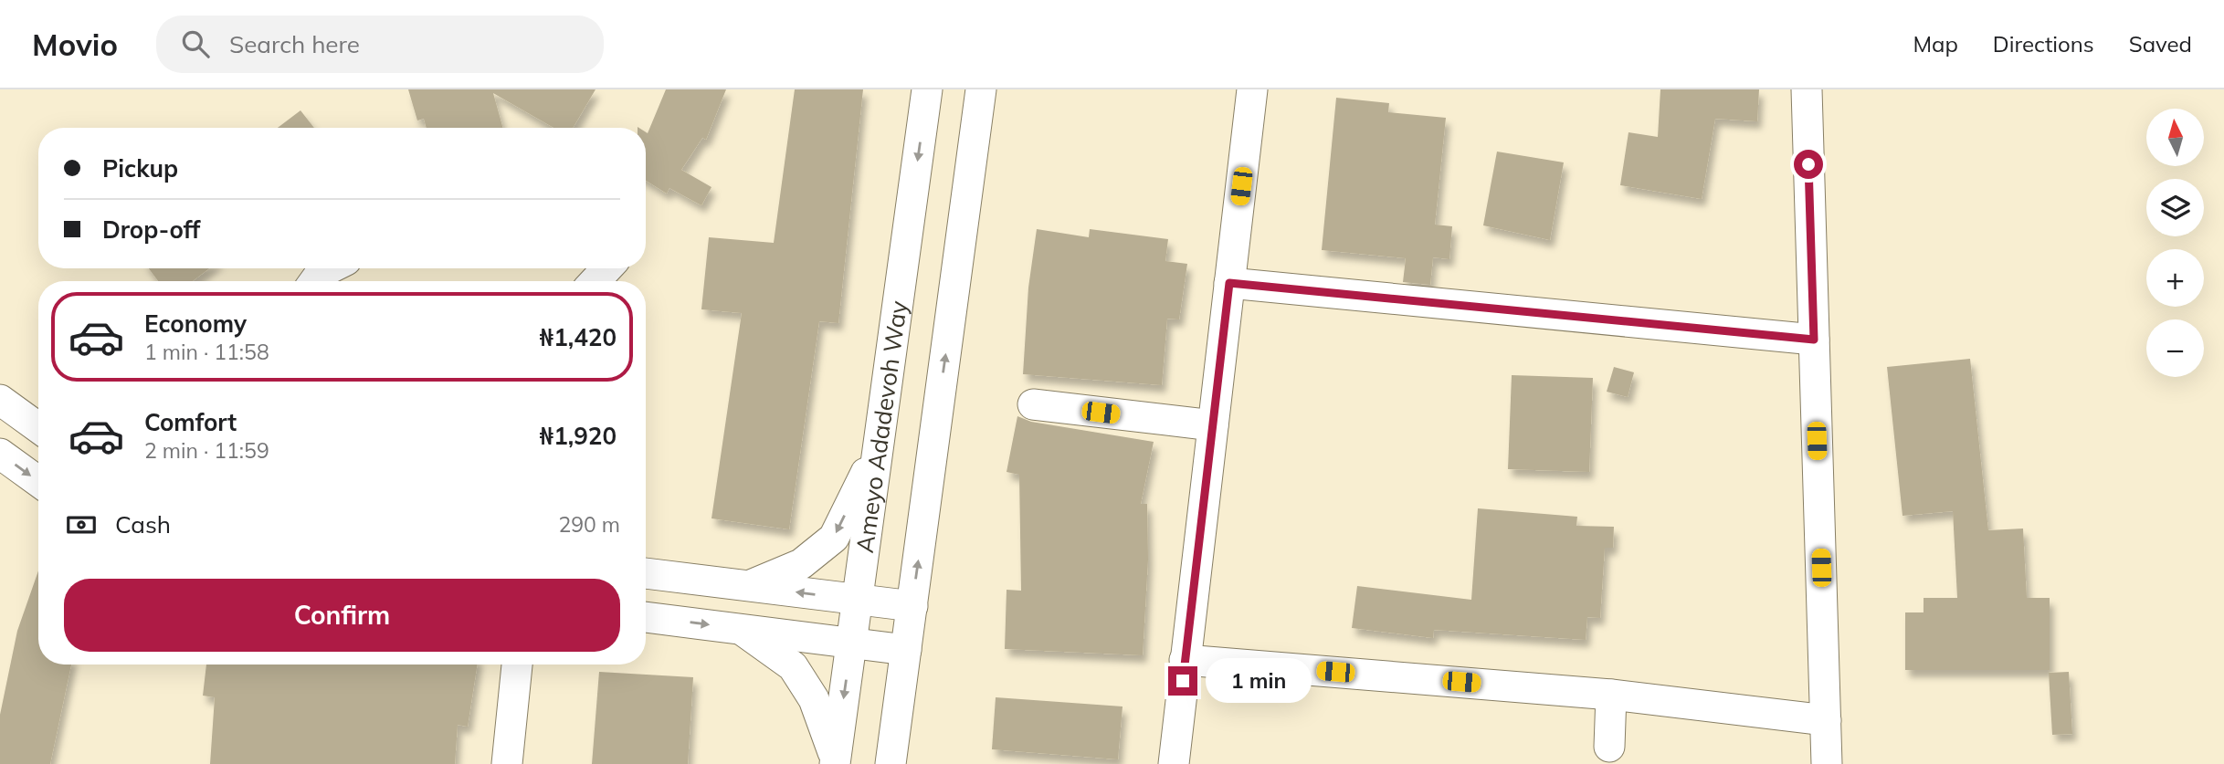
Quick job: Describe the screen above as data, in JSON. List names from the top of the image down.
{
  "streets": {
    "street": ["Ameyo Adadevoh Way"]
  },
  "north": "top",
  "page": {
    "header": "Movio",
    "search": "Search here",
    "nav": ["Map", "Directions", "Saved"],
    "map_buttons": ["+", "−"],
    "banner": ["Pickup", "Drop-off"],
    "list": [
      {
        "name": "Economy",
        "note": "1 min · 11:58",
        "value": "₦1,420"
      },
      {
        "name": "Comfort",
        "note": "2 min · 11:59",
        "value": "₦1,920"
      }
    ],
    "pay": ["Cash", "290 m"],
    "buttons": "Confirm",
    "bubble": "1 min"
  }
}
